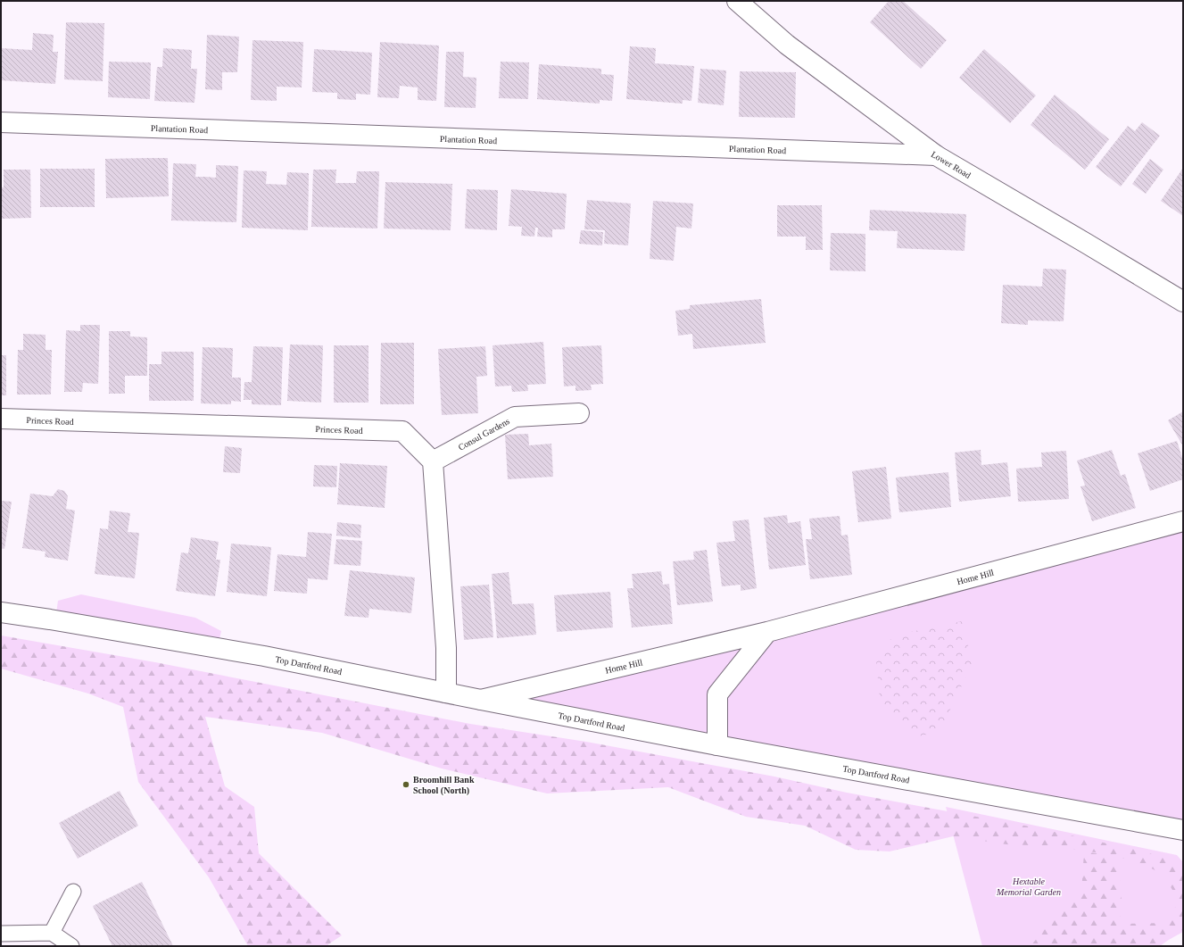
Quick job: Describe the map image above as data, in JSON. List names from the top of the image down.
{
  "streets": {
    "street": [
      "Plantation Road",
      "Lower Road",
      "Princes Road",
      "Consul Gardens",
      "Home Hill",
      "Top Dartford Road"
    ]
  },
  "crossings": [
    ["Plantation Road", "Lower Road"],
    ["Princes Road", "Consul Gardens"],
    ["Home Hill", "Top Dartford Road"]
  ],
  "parks": ["Hextable Memorial Garden"],
  "places": ["Broomhill Bank School (North)"]
}
